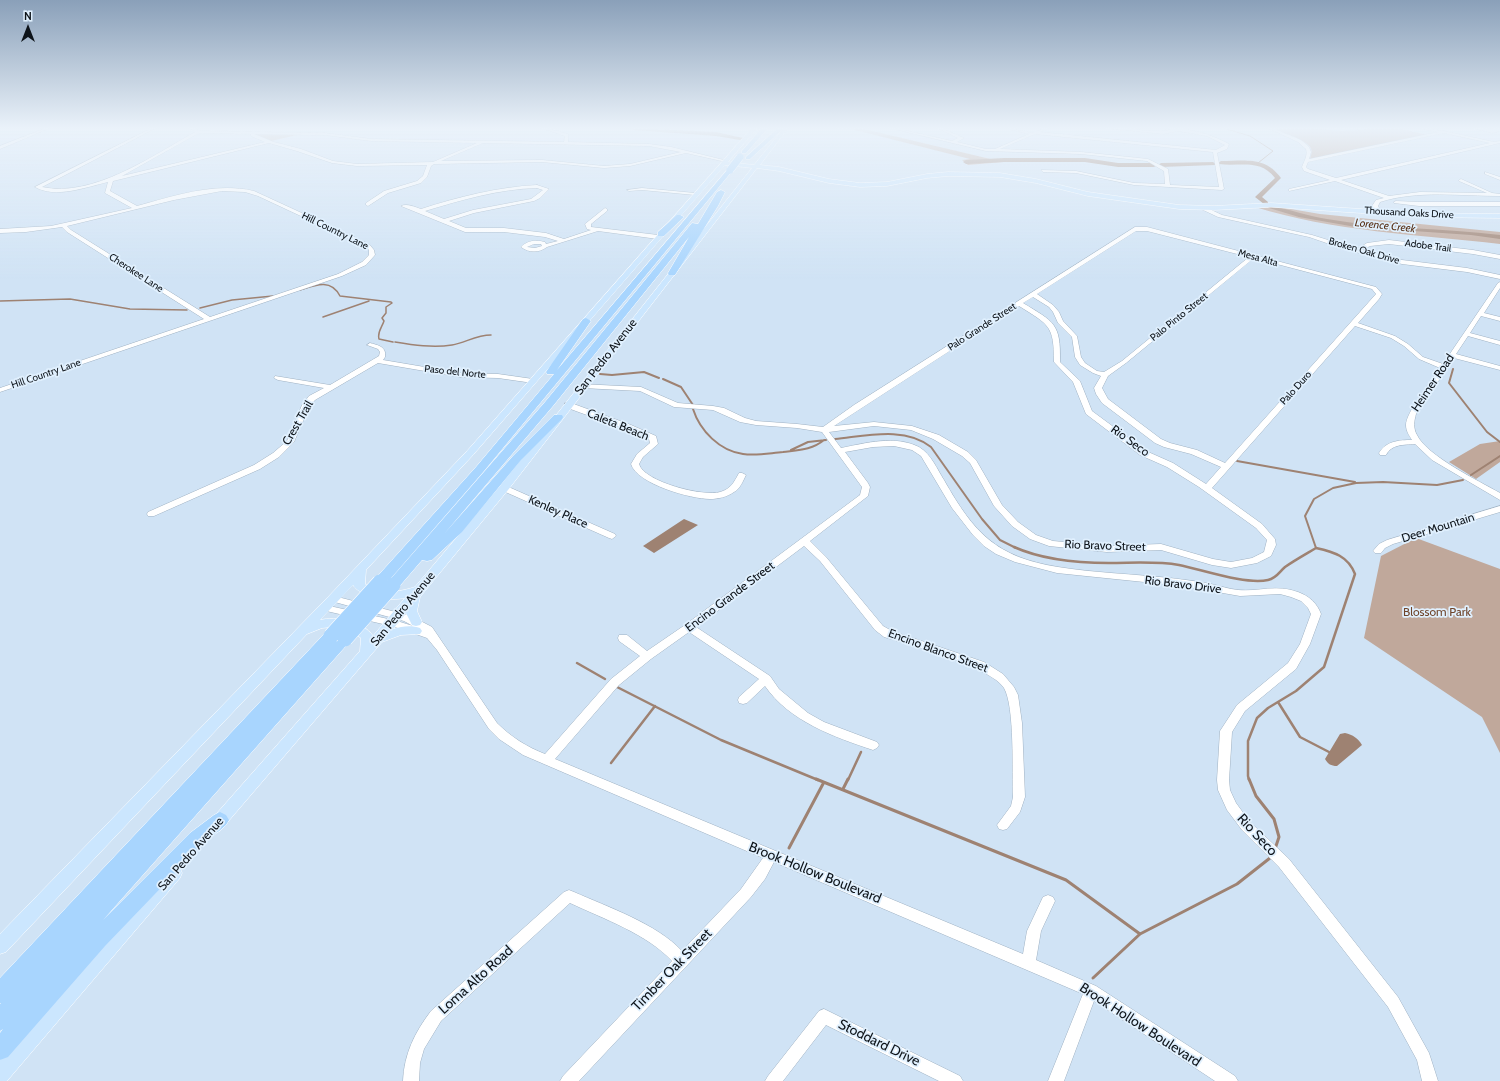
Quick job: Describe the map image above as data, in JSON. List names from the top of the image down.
{
  "streets": {
    "main road": ["Thousand Oaks Drive", "San Pedro Avenue"],
    "street": [
      "Hill Country Lane",
      "Adobe Trail",
      "Broken Oak Drive",
      "Mesa Alta",
      "Cherokee Lane",
      "Palo Pinto Street",
      "Palo Grande Street",
      "Paso del Norte",
      "Heimer Road",
      "Palo Duro",
      "Crest Trail",
      "Caleta Beach",
      "Rio Seco",
      "Kenley Place",
      "Deer Mountain",
      "Rio Bravo Street",
      "Rio Bravo Drive",
      "Encino Grande Street",
      "Encino Blanco Street",
      "Brook Hollow Boulevard",
      "Timber Oak Street",
      "Loma Alto Road",
      "Stoddard Drive"
    ]
  },
  "crossings": [
    ["Thousand Oaks Drive", "Broken Oak Drive"],
    ["Hill Country Lane", "Cherokee Lane"],
    ["Adobe Trail", "Broken Oak Drive"],
    ["Mesa Alta", "Palo Pinto Street"],
    ["Mesa Alta", "Palo Grande Street"],
    ["Mesa Alta", "Palo Duro"],
    ["Palo Grande Street", "Rio Seco"],
    ["Palo Grande Street", "Rio Bravo Street"],
    ["Palo Grande Street", "Encino Grande Street"],
    ["San Pedro Avenue", "Caleta Beach"],
    ["San Pedro Avenue", "Kenley Place"],
    ["San Pedro Avenue", "Brook Hollow Boulevard"],
    ["Paso del Norte", "Crest Trail"],
    ["Palo Duro", "Rio Seco"],
    ["Rio Seco", "Rio Bravo Street"],
    ["Rio Seco", "Rio Bravo Drive"],
    ["Rio Bravo Street", "Encino Grande Street"],
    ["Rio Bravo Drive", "Encino Grande Street"],
    ["Encino Grande Street", "Encino Blanco Street"],
    ["Encino Grande Street", "Brook Hollow Boulevard"],
    ["Brook Hollow Boulevard", "Timber Oak Street"],
    ["Timber Oak Street", "Loma Alto Road"]
  ],
  "water": ["Lorence Creek"],
  "parks": ["Blossom Park"],
  "north": "top"
}
